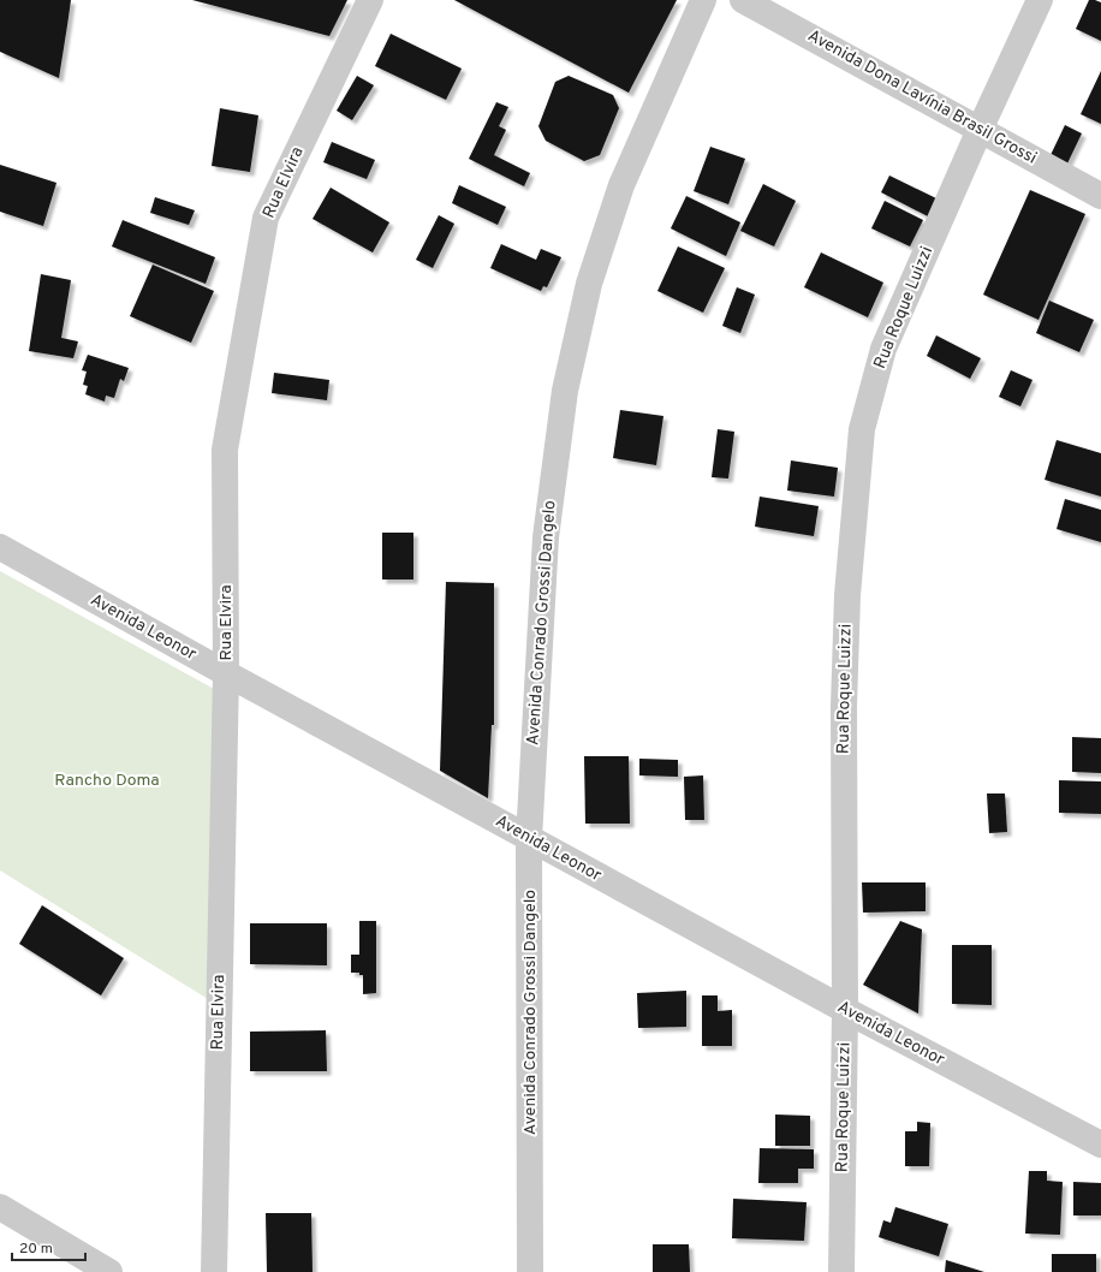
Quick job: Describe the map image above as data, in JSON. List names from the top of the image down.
{
  "streets": {
    "street": [
      "Avenida Dona Lavínia Brasil Grossi",
      "Rua Elvira",
      "Rua Roque Luizzi",
      "Avenida Conrado Grossi Dangelo",
      "Avenida Leonor"
    ]
  },
  "crossings": [
    ["Avenida Dona Lavínia Brasil Grossi", "Rua Roque Luizzi"],
    ["Rua Elvira", "Avenida Leonor"],
    ["Rua Roque Luizzi", "Avenida Leonor"],
    ["Avenida Conrado Grossi Dangelo", "Avenida Leonor"]
  ],
  "parks": ["Rancho Doma"],
  "scale_bar": "20 m"
}
